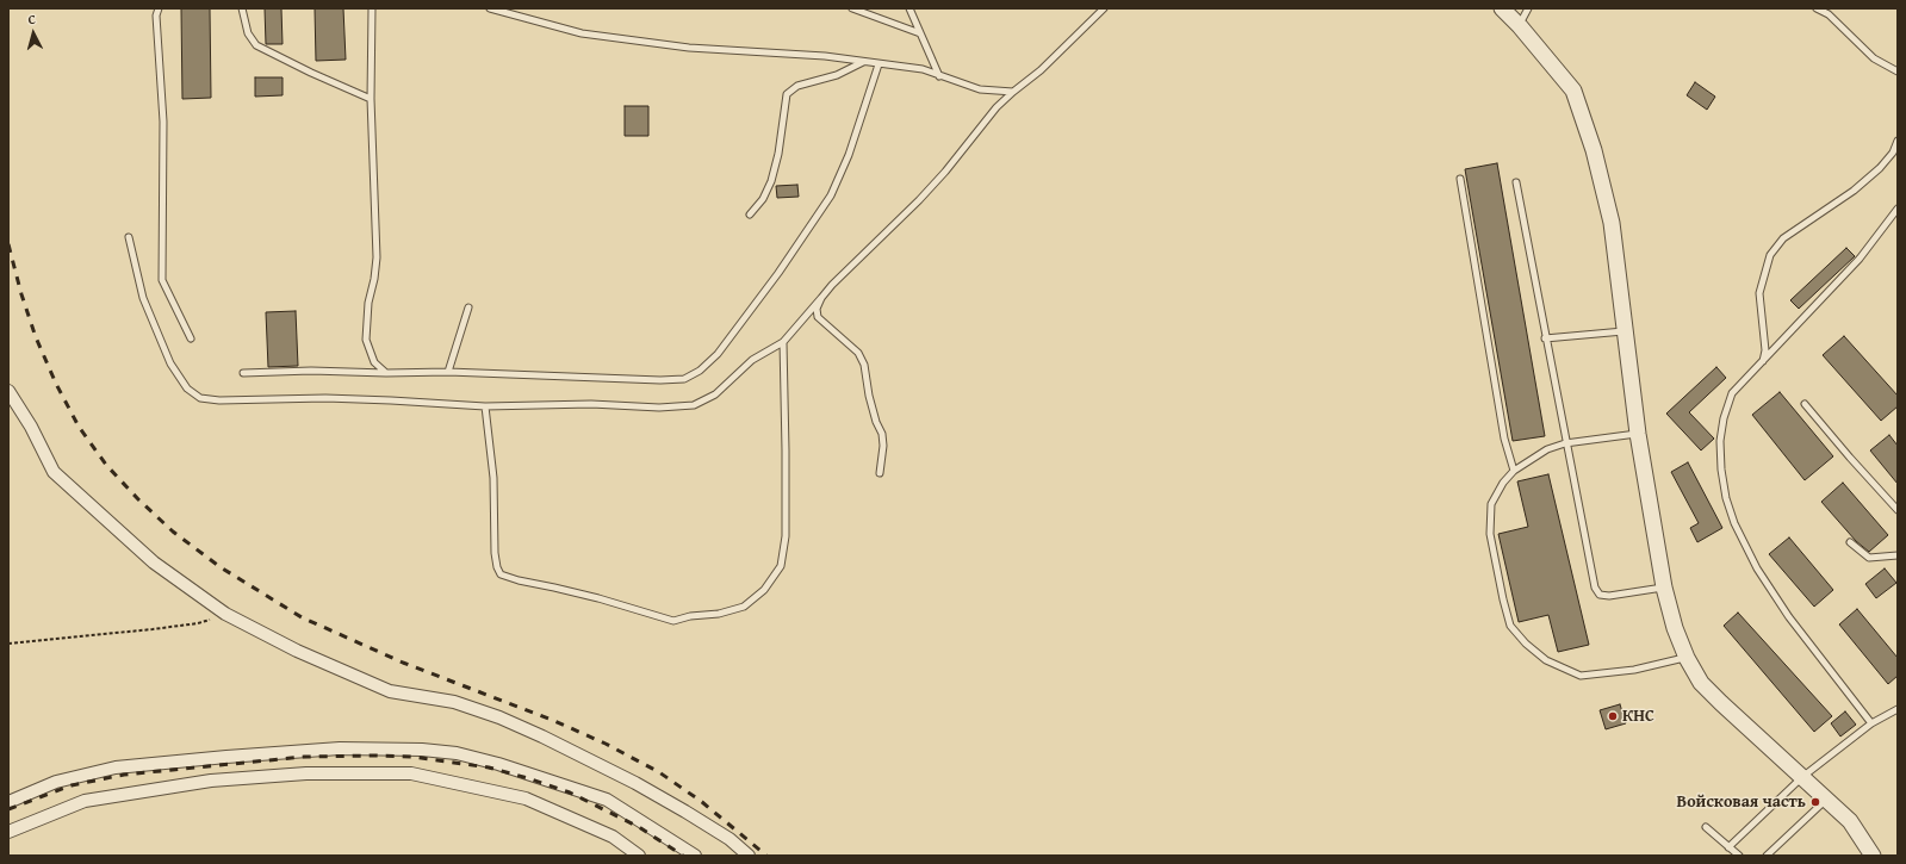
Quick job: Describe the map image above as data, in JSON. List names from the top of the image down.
{
  "places": ["КНС", "Войсковая часть"],
  "north": "top"
}
